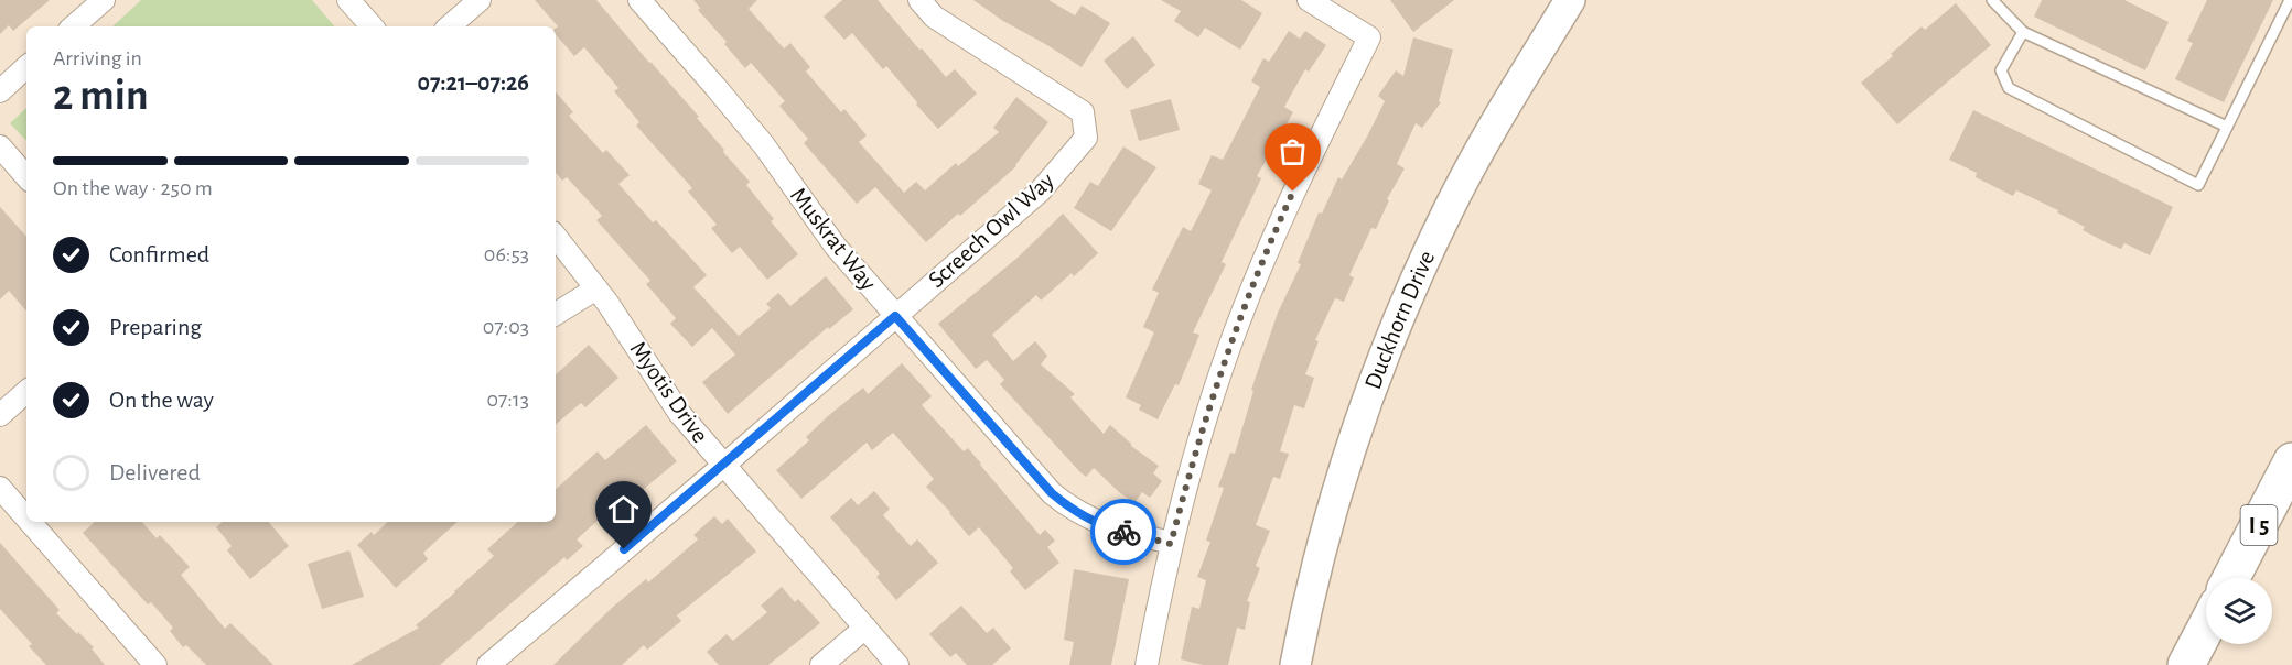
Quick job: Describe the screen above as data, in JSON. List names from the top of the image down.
{
  "streets": {
    "highway": ["I 5"],
    "street": [
      "Screech Owl Way",
      "Muskrat Way",
      "Duckhorn Drive",
      "Myotis Drive"
    ]
  },
  "crossings": [
    ["Screech Owl Way", "Muskrat Way"],
    ["Screech Owl Way", "Myotis Drive"]
  ],
  "page": {
    "heading": ["2 min", "Arriving in", "07:21–07:26"],
    "bar": "On the way · 250 m",
    "list": [
      ["Confirmed", "06:53"],
      ["Preparing", "07:03"],
      ["On the way", "07:13"],
      "Delivered"
    ]
  }
}
